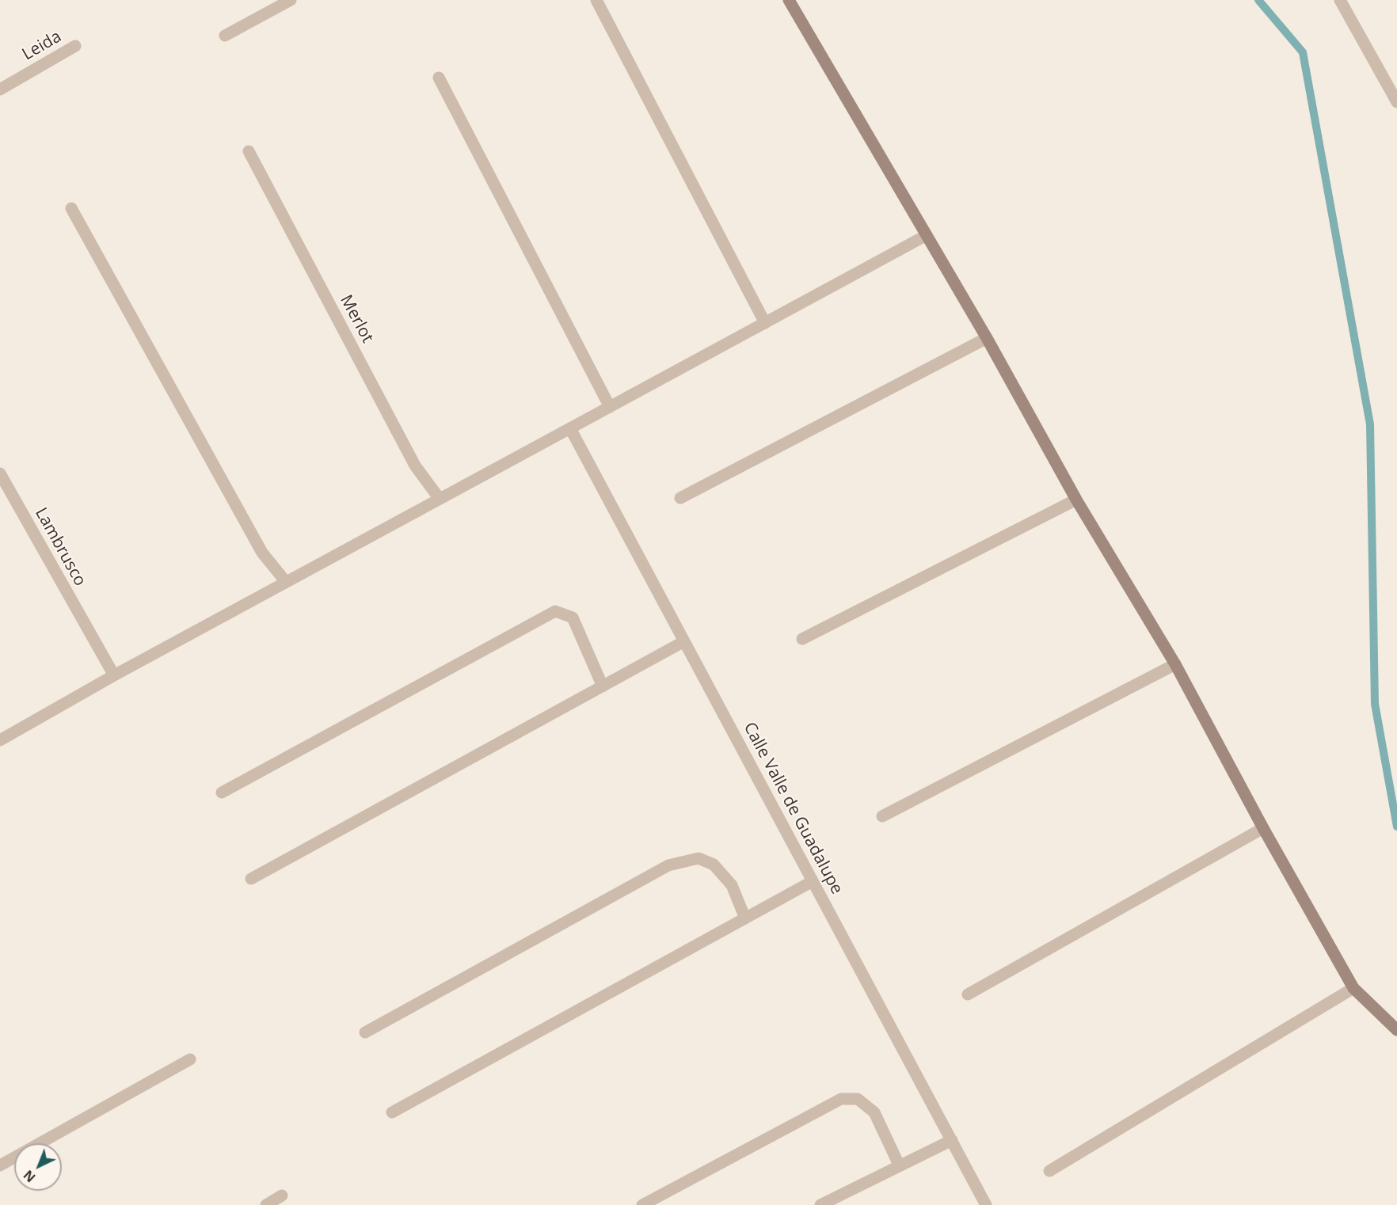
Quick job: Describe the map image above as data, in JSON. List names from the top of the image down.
{
  "streets": {
    "street": [
      "Leida",
      "Merlot",
      "Lambrusco",
      "Calle Valle de Guadalupe"
    ]
  },
  "north": "bottom left"
}
